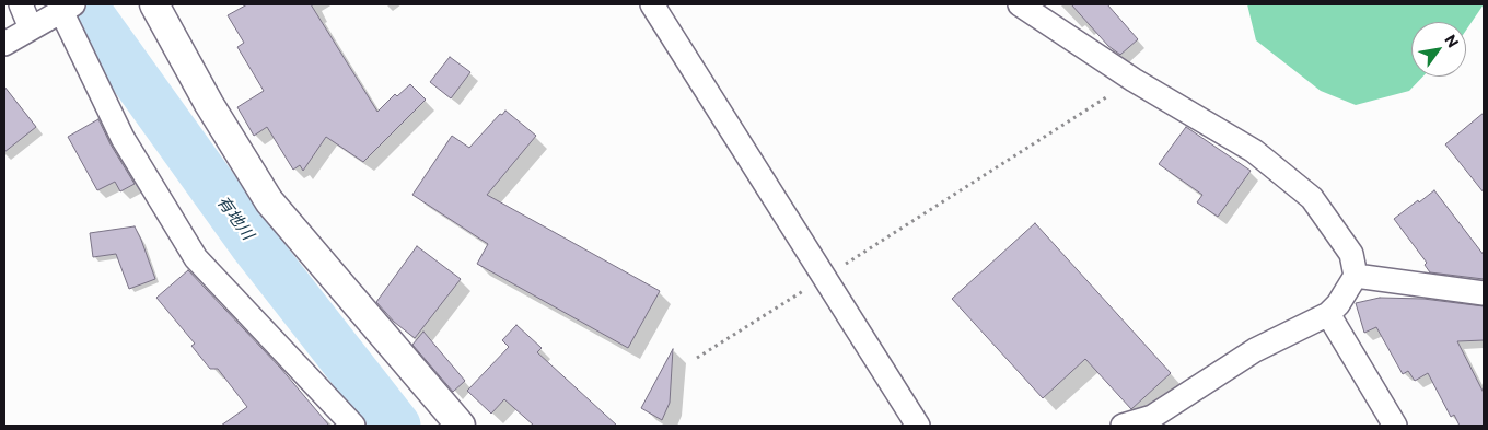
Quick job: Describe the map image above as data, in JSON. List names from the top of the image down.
{
  "water": ["有地川"],
  "north": "top right"
}
